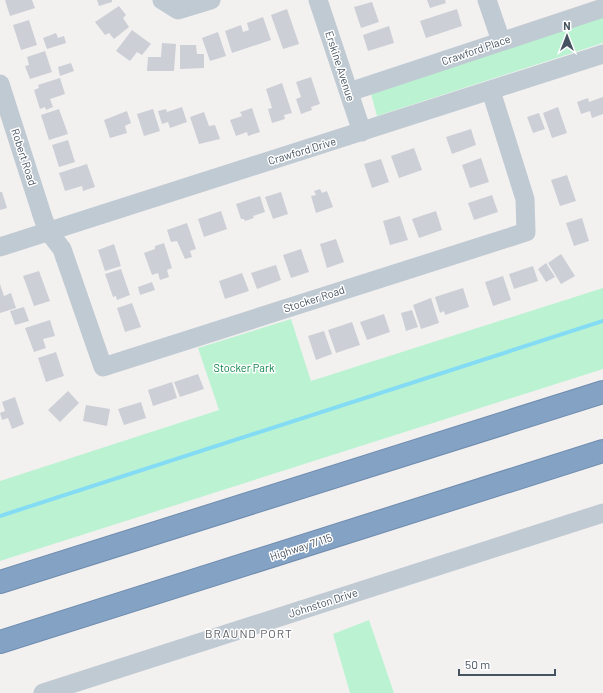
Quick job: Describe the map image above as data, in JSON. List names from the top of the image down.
{
  "streets": {
    "highway": ["Highway 7/115"],
    "street": [
      "Crawford Place",
      "Erskine Avenue",
      "Crawford Drive",
      "Robert Road",
      "Stocker Road",
      "Johnston Drive"
    ]
  },
  "crossings": [
    ["Crawford Place", "Erskine Avenue"],
    ["Erskine Avenue", "Crawford Drive"],
    ["Crawford Drive", "Robert Road"],
    ["Crawford Drive", "Stocker Road"],
    ["Robert Road", "Stocker Road"]
  ],
  "districts": ["BRAUND PORT"],
  "parks": ["Stocker Park"],
  "scale_bar": "50 m",
  "north": "top"
}
